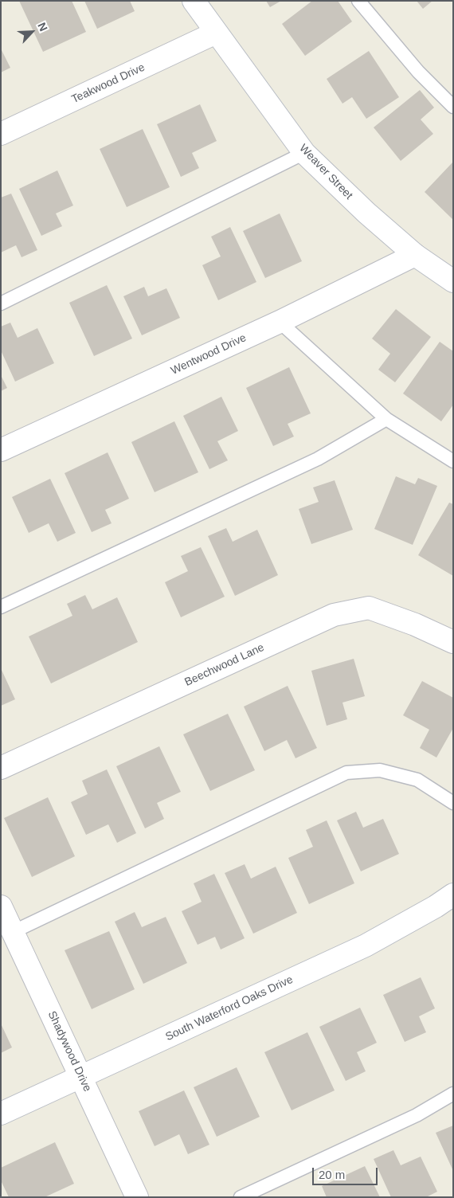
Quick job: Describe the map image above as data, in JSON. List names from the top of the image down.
{
  "streets": {
    "street": [
      "Teakwood Drive",
      "Weaver Street",
      "Wentwood Drive",
      "Beechwood Lane",
      "South Waterford Oaks Drive",
      "Shadywood Drive"
    ]
  },
  "crossings": [
    ["Teakwood Drive", "Weaver Street"],
    ["Weaver Street", "Wentwood Drive"],
    ["South Waterford Oaks Drive", "Shadywood Drive"]
  ],
  "scale_bar": "20 m",
  "north": "top right"
}
